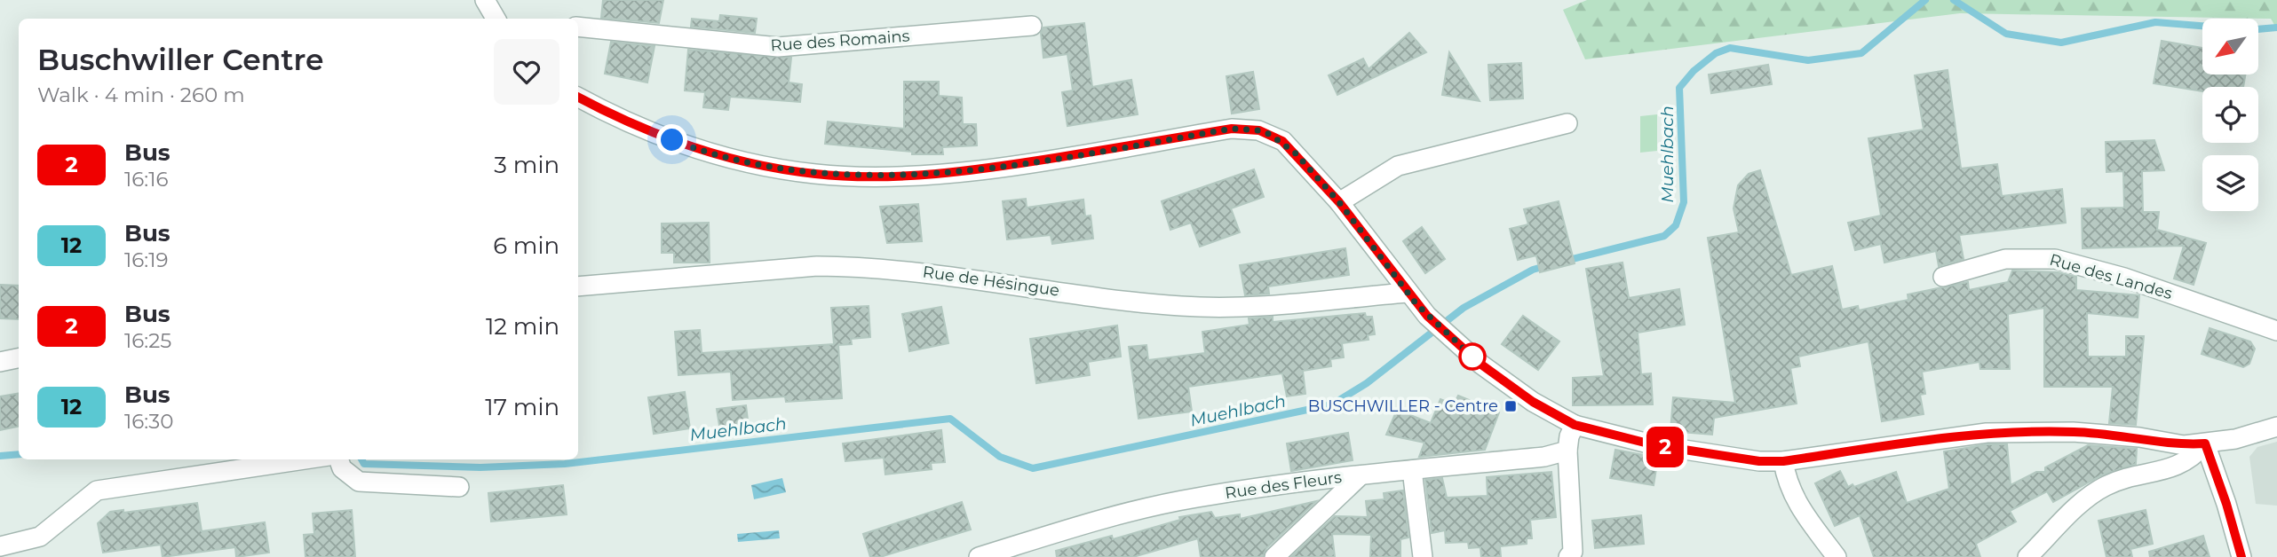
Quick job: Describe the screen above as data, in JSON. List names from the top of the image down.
{
  "streets": {
    "street": [
      "Rue des Romains",
      "Rue des Landes",
      "Rue de Hésingue",
      "Rue des Fleurs"
    ]
  },
  "water": ["Muehlbach"],
  "places": {
    "transit": ["BUSCHWILLER - Centre"]
  },
  "lines": ["bus line 2"],
  "north": "bottom left",
  "page": {
    "on_map": "2",
    "heading": ["Buschwiller Centre", "Walk · 4 min · 260 m"],
    "list": [
      {
        "mark": "2",
        "name": "Bus",
        "note": "16:16",
        "value": "3 min"
      },
      {
        "mark": "12",
        "name": "Bus",
        "note": "16:19",
        "value": "6 min"
      },
      {
        "mark": "2",
        "name": "Bus",
        "note": "16:25",
        "value": "12 min"
      },
      {
        "mark": "12",
        "name": "Bus",
        "note": "16:30",
        "value": "17 min"
      }
    ]
  }
}
